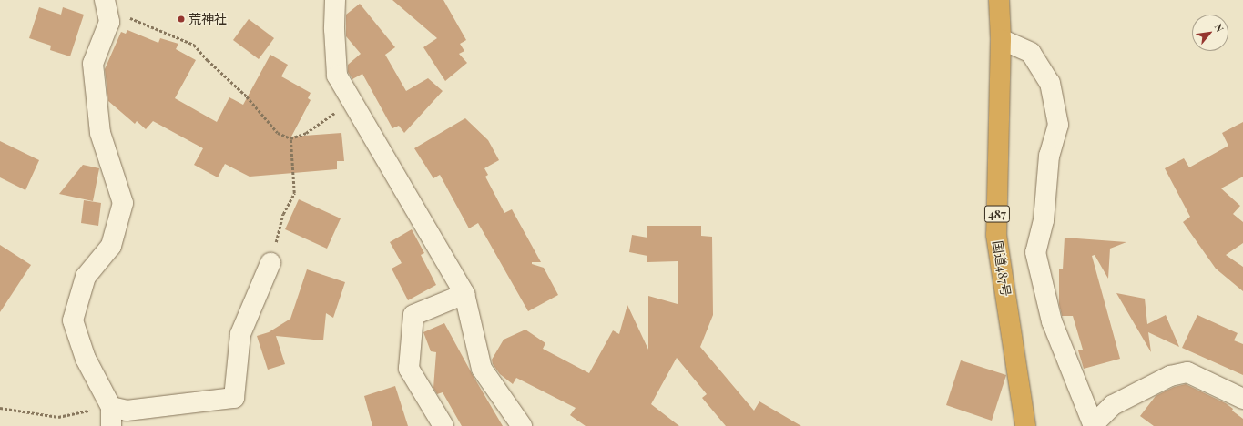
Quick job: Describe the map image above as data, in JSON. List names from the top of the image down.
{
  "streets": {
    "highway": ["487", "国道487号"]
  },
  "places": ["荒神社"],
  "north": "top right"
}
